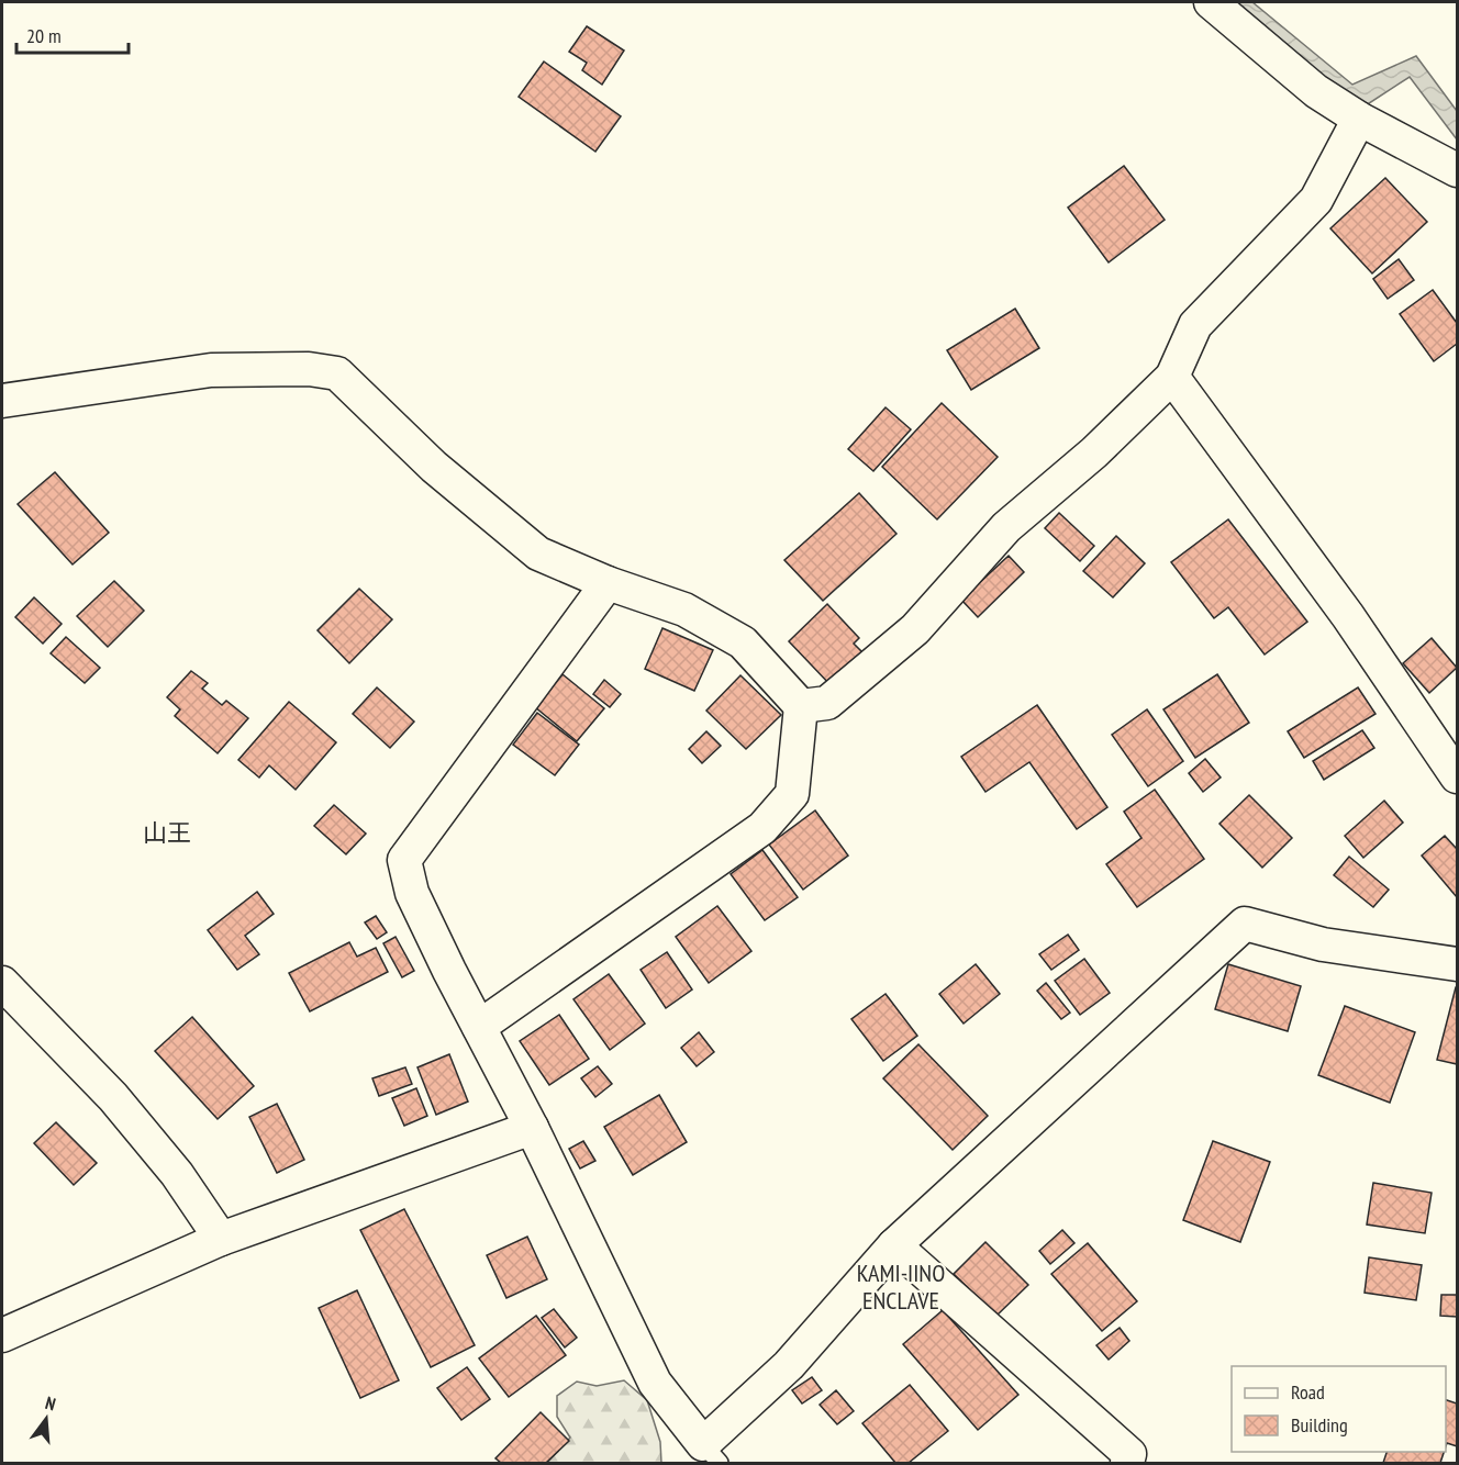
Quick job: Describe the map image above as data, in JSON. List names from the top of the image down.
{
  "districts": ["山王", "KAMI-IINO ENCLAVE"],
  "legend": ["Road", "Building"],
  "scale_bar": "20 m",
  "north": "top"
}
